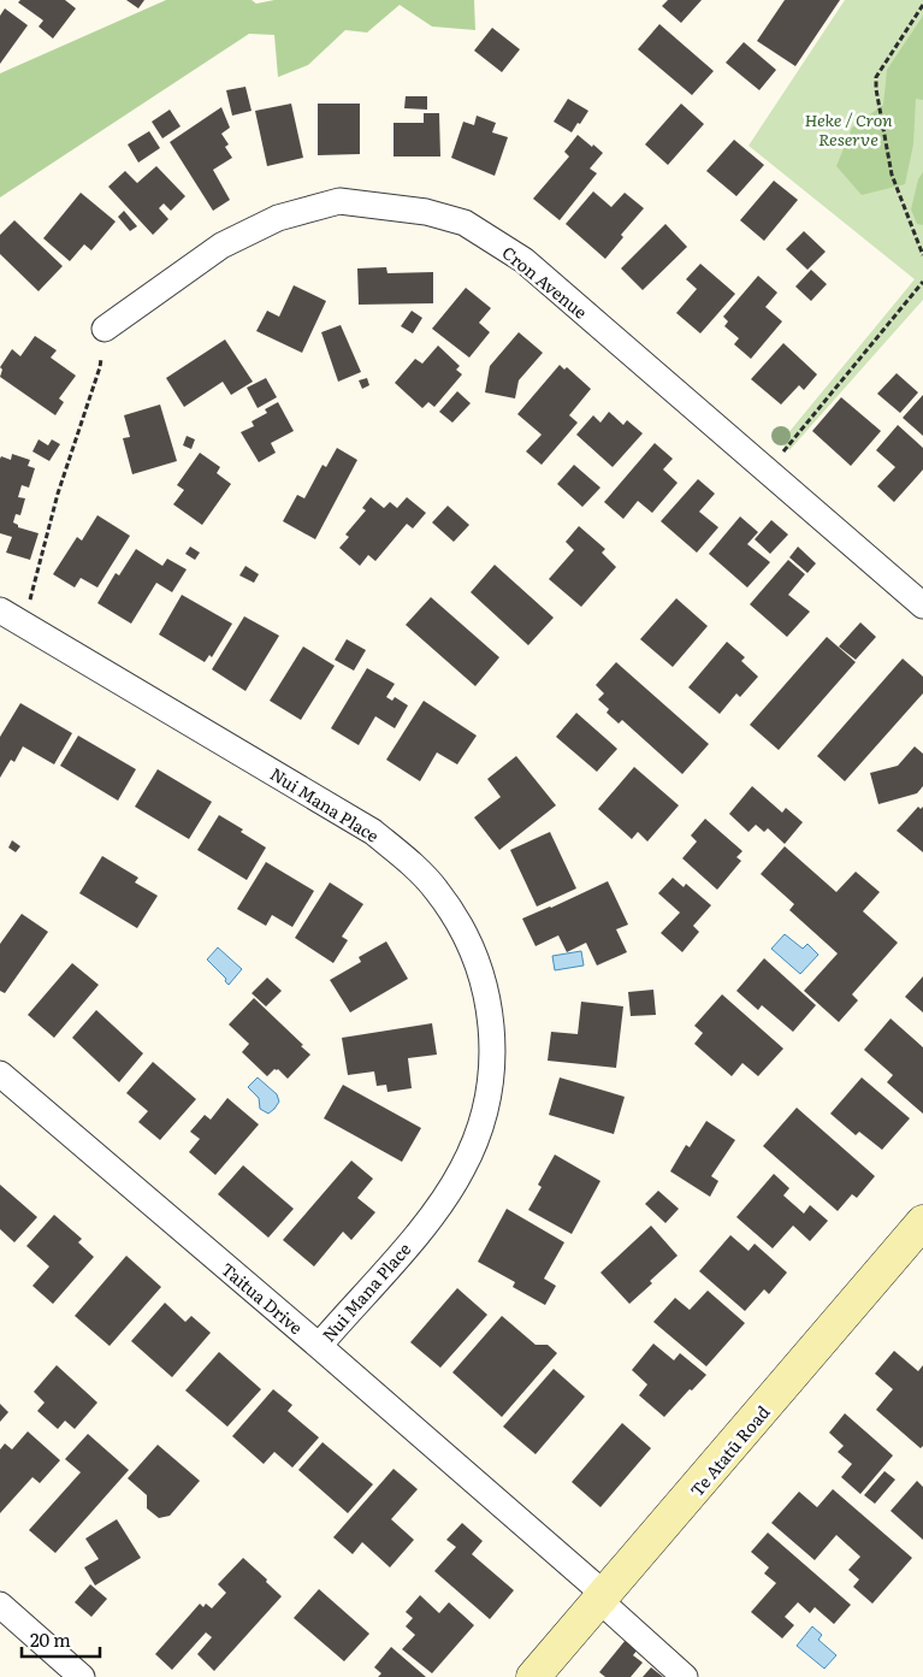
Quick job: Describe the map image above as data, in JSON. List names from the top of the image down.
{
  "streets": {
    "main road": ["Te Atatū Road"],
    "street": ["Cron Avenue", "Nui Mana Place", "Taitua Drive"]
  },
  "crossings": [
    ["Nui Mana Place", "Taitua Drive"],
    ["Taitua Drive", "Te Atatū Road"]
  ],
  "parks": ["Heke / Cron Reserve"],
  "scale_bar": "20 m"
}
